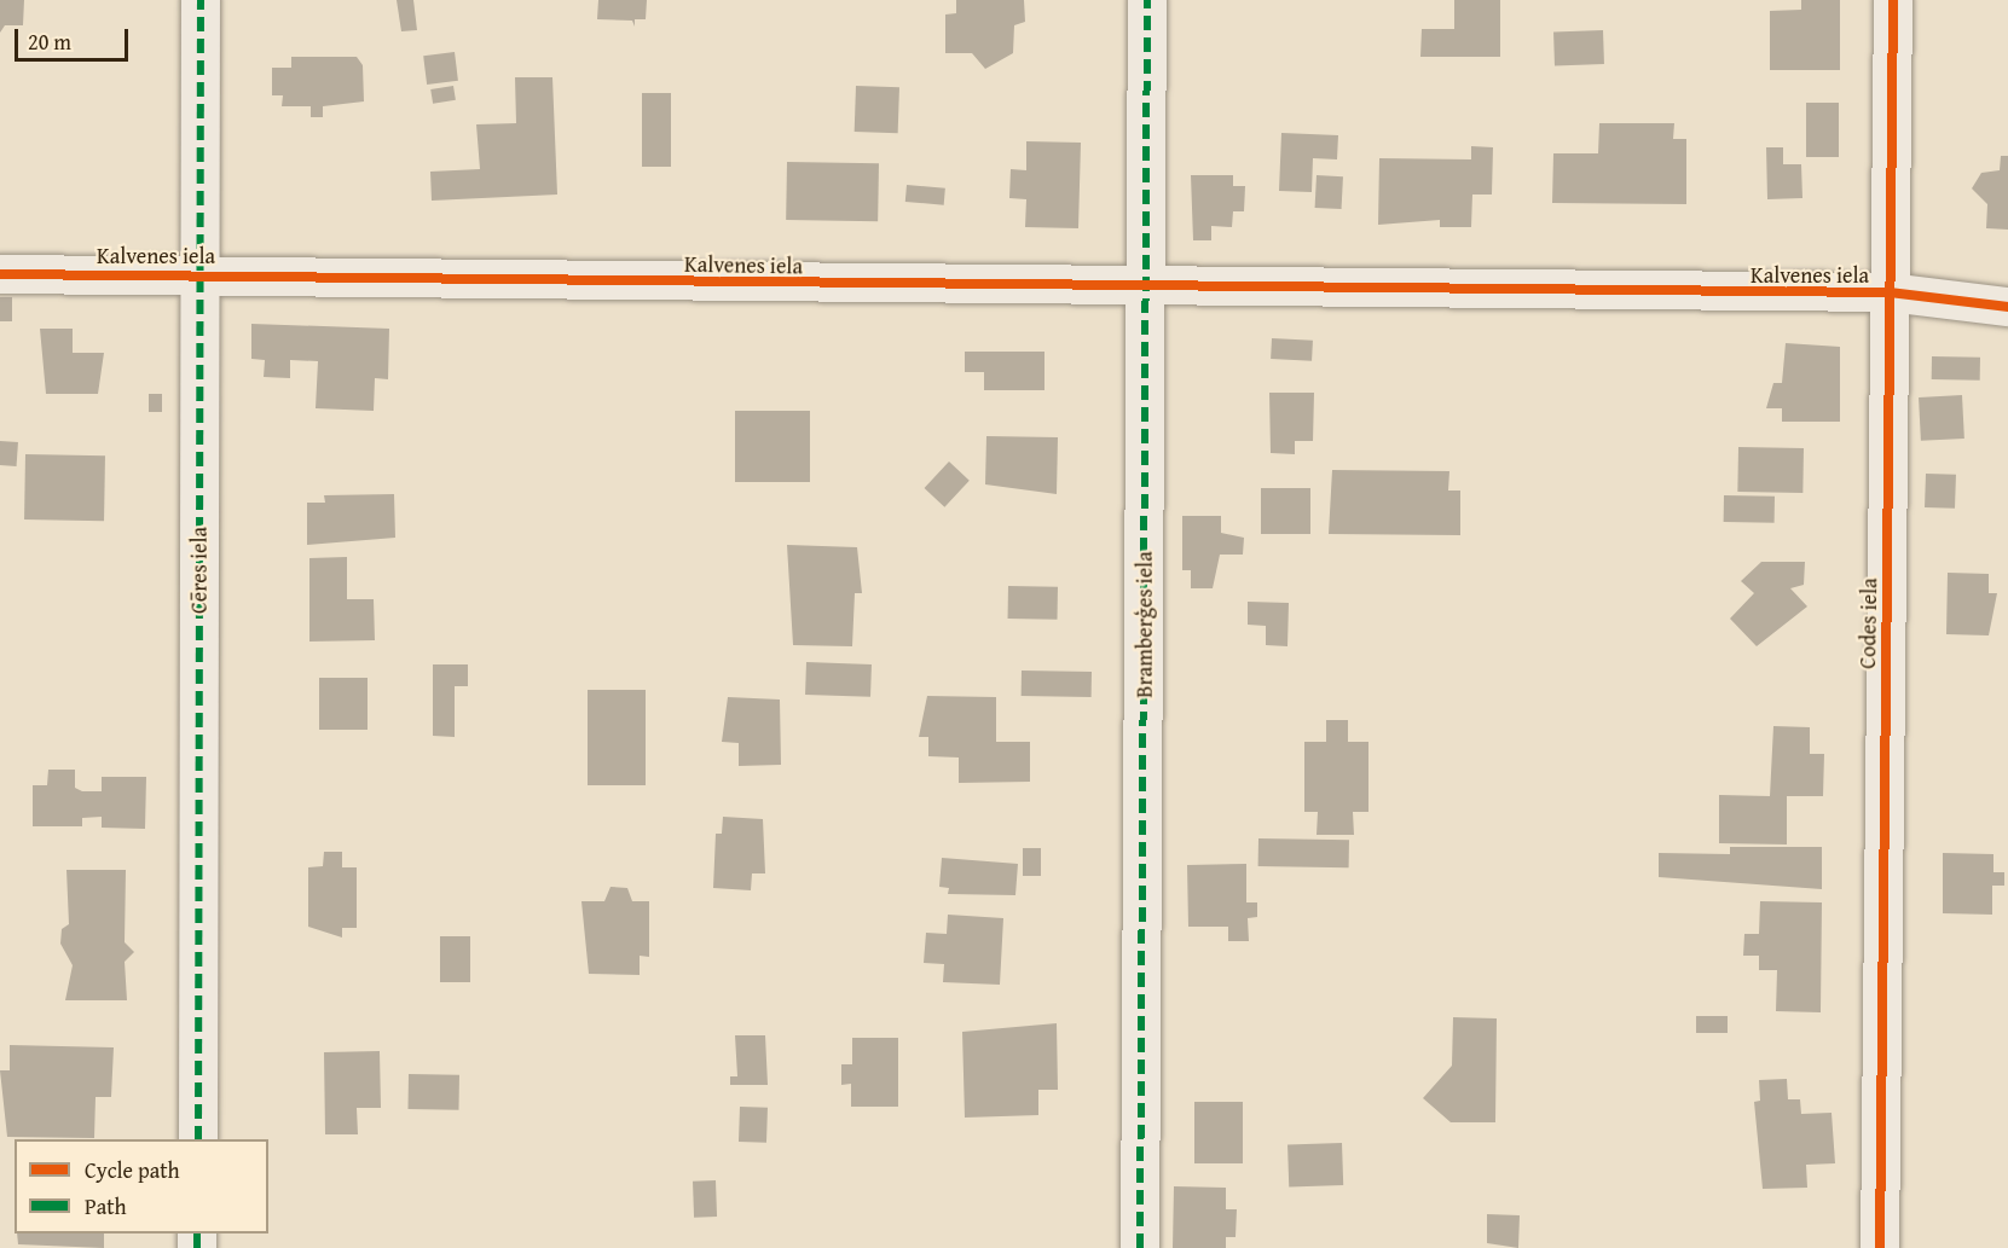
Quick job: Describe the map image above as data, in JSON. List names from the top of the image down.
{
  "streets": {
    "street": [
      "Kalvenes iela",
      "Cēres iela",
      "Codes iela",
      "Bramberģes iela"
    ]
  },
  "crossings": [
    ["Kalvenes iela", "Cēres iela"],
    ["Kalvenes iela", "Codes iela"],
    ["Kalvenes iela", "Bramberģes iela"]
  ],
  "legend": ["Cycle path", "Path"],
  "scale_bar": "20 m"
}
